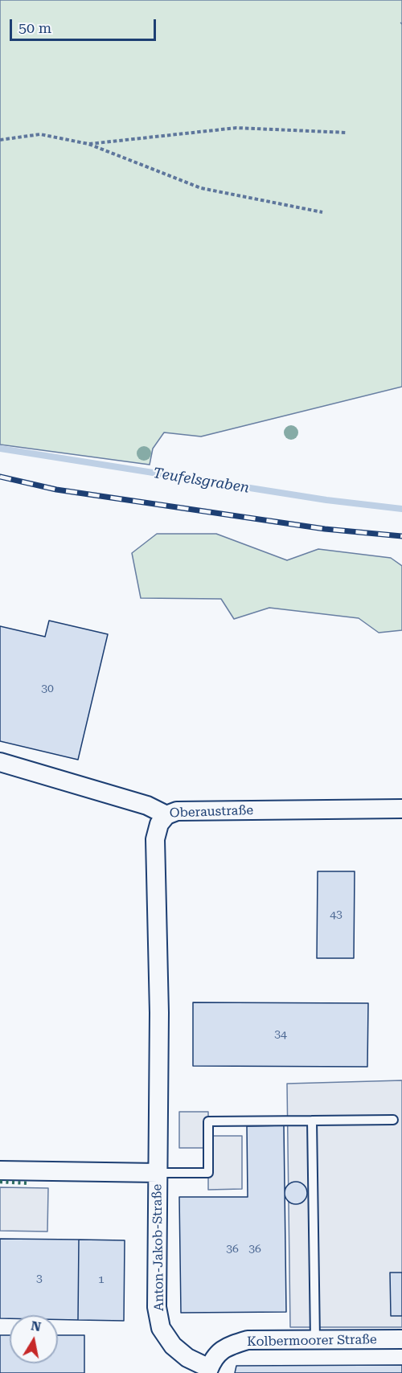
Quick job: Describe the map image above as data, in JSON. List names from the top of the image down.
{
  "streets": {
    "street": ["Oberaustraße", "Anton-Jakob-Straße", "Kolbermoorer Straße"]
  },
  "crossings": [
    ["Anton-Jakob-Straße", "Kolbermoorer Straße"]
  ],
  "water": ["Teufelsgraben"],
  "house_numbers": [
    "30",
    "43",
    "34",
    "36",
    "36",
    "3",
    "1"
  ],
  "scale_bar": "50 m",
  "north": "top"
}
